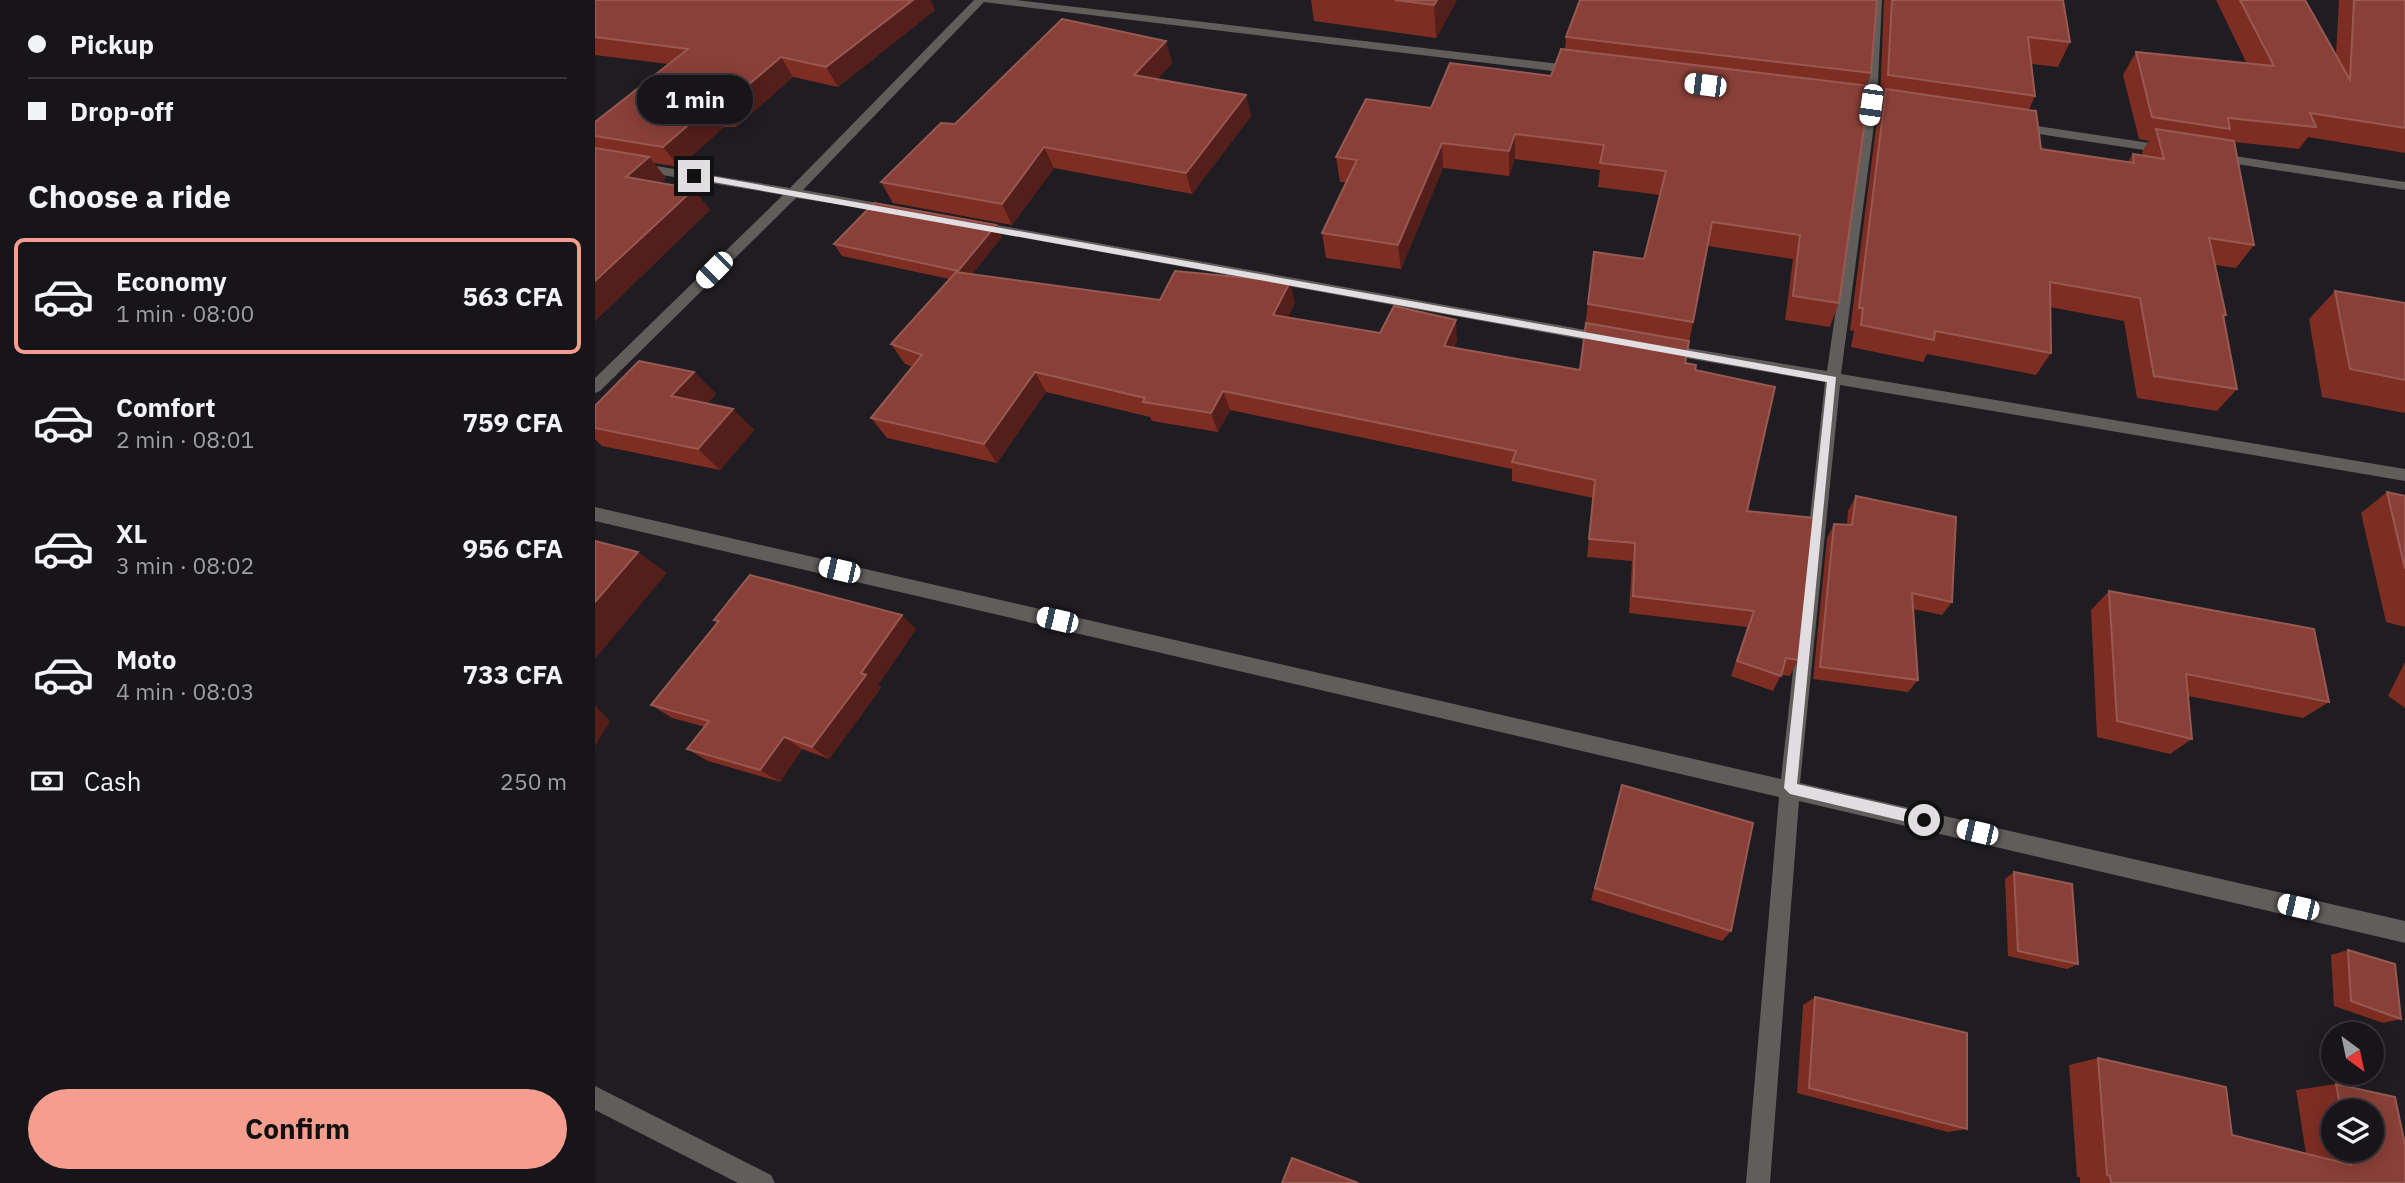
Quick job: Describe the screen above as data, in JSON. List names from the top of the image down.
{
  "north": "bottom right",
  "page": {
    "banner": ["Pickup", "Drop-off"],
    "bubble": "1 min",
    "heading": "Choose a ride",
    "list": [
      {
        "name": "Economy",
        "note": "1 min · 08:00",
        "value": "563 CFA"
      },
      {
        "name": "Comfort",
        "note": "2 min · 08:01",
        "value": "759 CFA"
      },
      {
        "name": "XL",
        "note": "3 min · 08:02",
        "value": "956 CFA"
      },
      {
        "name": "Moto",
        "note": "4 min · 08:03",
        "value": "733 CFA"
      }
    ],
    "pay": ["Cash", "250 m"],
    "buttons": "Confirm"
  }
}
